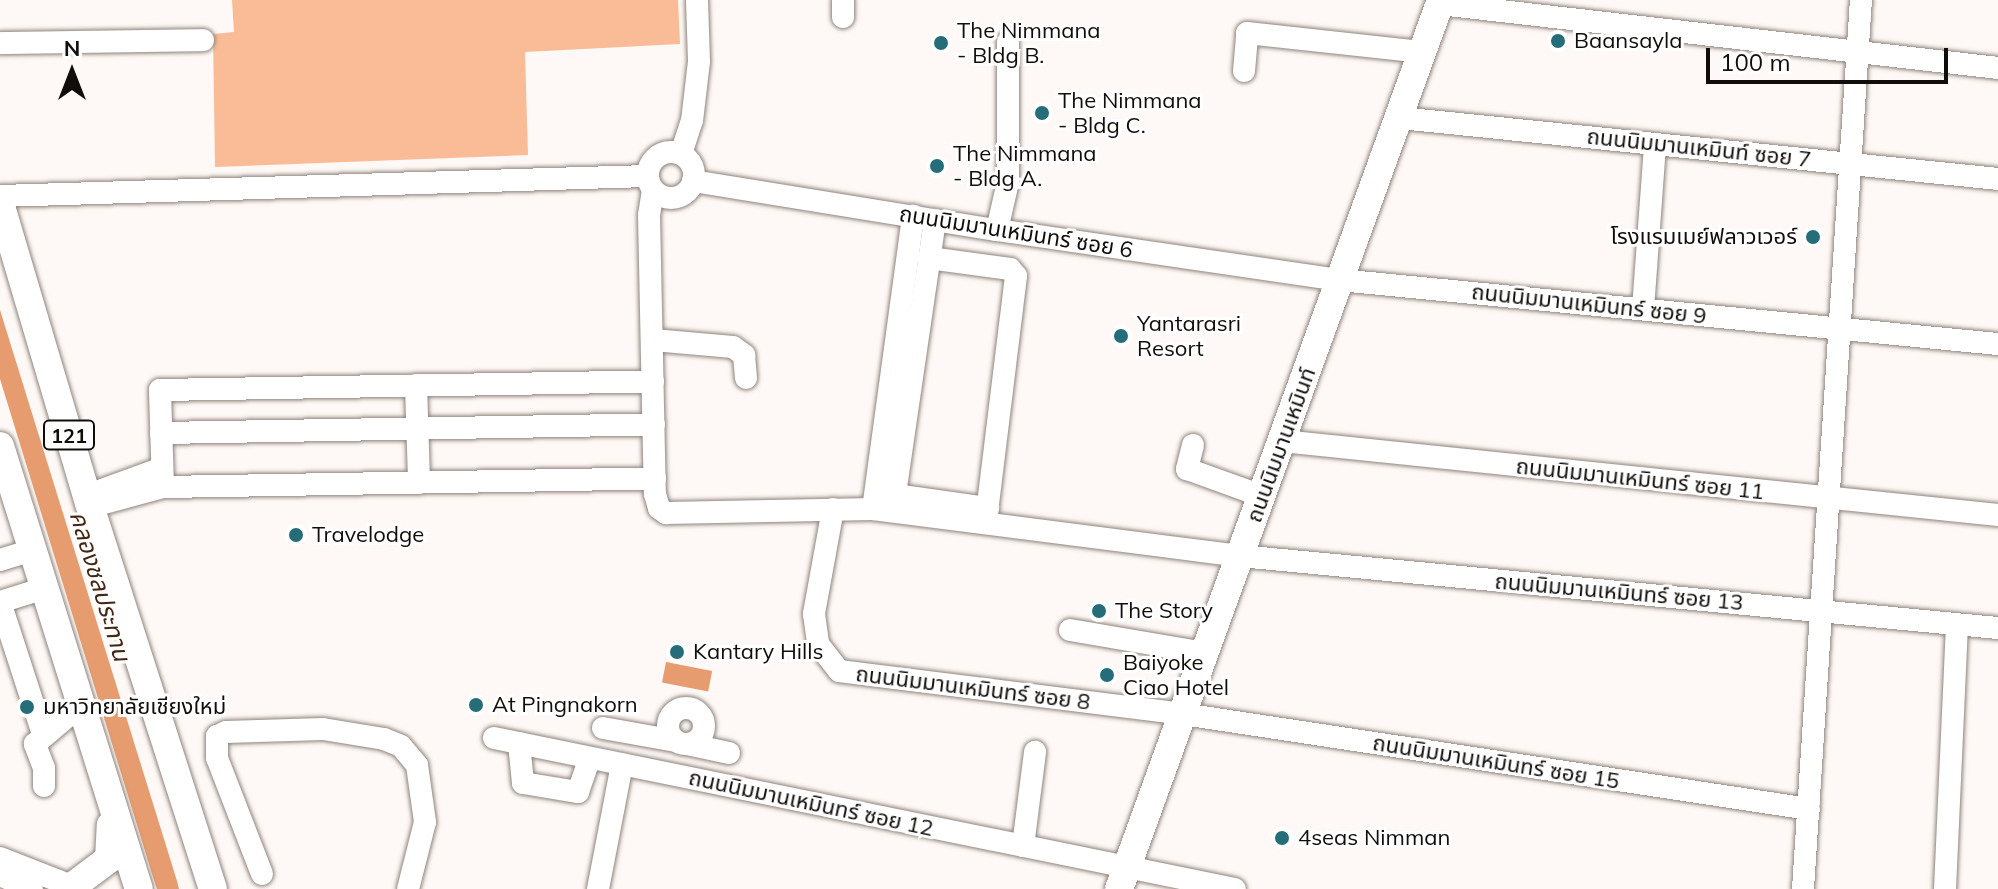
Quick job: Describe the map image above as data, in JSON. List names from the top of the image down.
{
  "streets": {
    "main road": ["121", "ถนนนิมมานเหมินท์"],
    "street": [
      "ถนนนิมมานเหมินท์ ซอย 7",
      "ถนนนิมมานเหมินทร์ ซอย 6",
      "ถนนนิมมานเหมินทร์ ซอย 9",
      "ถนนนิมมานเหมินทร์ ซอย 11",
      "ถนนนิมมานเหมินทร์ ซอย 13",
      "ถนนนิมมานเหมินทร์ ซอย 8",
      "ถนนนิมมานเหมินทร์ ซอย 15",
      "ถนนนิมมานเหมินทร์ ซอย 12"
    ]
  },
  "crossings": [
    ["ถนนนิมมานเหมินท์ ซอย 7", "ถนนนิมมานเหมินท์"],
    ["ถนนนิมมานเหมินทร์ ซอย 6", "ถนนนิมมานเหมินทร์ ซอย 9"],
    ["ถนนนิมมานเหมินทร์ ซอย 6", "ถนนนิมมานเหมินท์"],
    ["ถนนนิมมานเหมินทร์ ซอย 9", "ถนนนิมมานเหมินท์"],
    ["ถนนนิมมานเหมินท์", "ถนนนิมมานเหมินทร์ ซอย 11"],
    ["ถนนนิมมานเหมินท์", "ถนนนิมมานเหมินทร์ ซอย 13"],
    ["ถนนนิมมานเหมินท์", "ถนนนิมมานเหมินทร์ ซอย 8"],
    ["ถนนนิมมานเหมินท์", "ถนนนิมมานเหมินทร์ ซอย 15"],
    ["ถนนนิมมานเหมินท์", "ถนนนิมมานเหมินทร์ ซอย 12"],
    ["ถนนนิมมานเหมินทร์ ซอย 8", "ถนนนิมมานเหมินทร์ ซอย 15"]
  ],
  "water": ["คลองชลประทาน"],
  "places": [
    "Baansayla",
    "The Nimmana - Bldg B.",
    "The Nimmana - Bldg C.",
    "The Nimmana - Bldg A.",
    "โรงแรมเมย์ฟลาวเวอร์",
    "Yantarasri Resort",
    "Travelodge",
    "The Story",
    "Kantary Hills",
    "Baiyoke Ciao Hotel",
    "At Pingnakorn",
    "มหาวิทยาลัยเชียงใหม่",
    "4seas Nimman"
  ],
  "scale_bar": "100 m",
  "north": "top"
}
